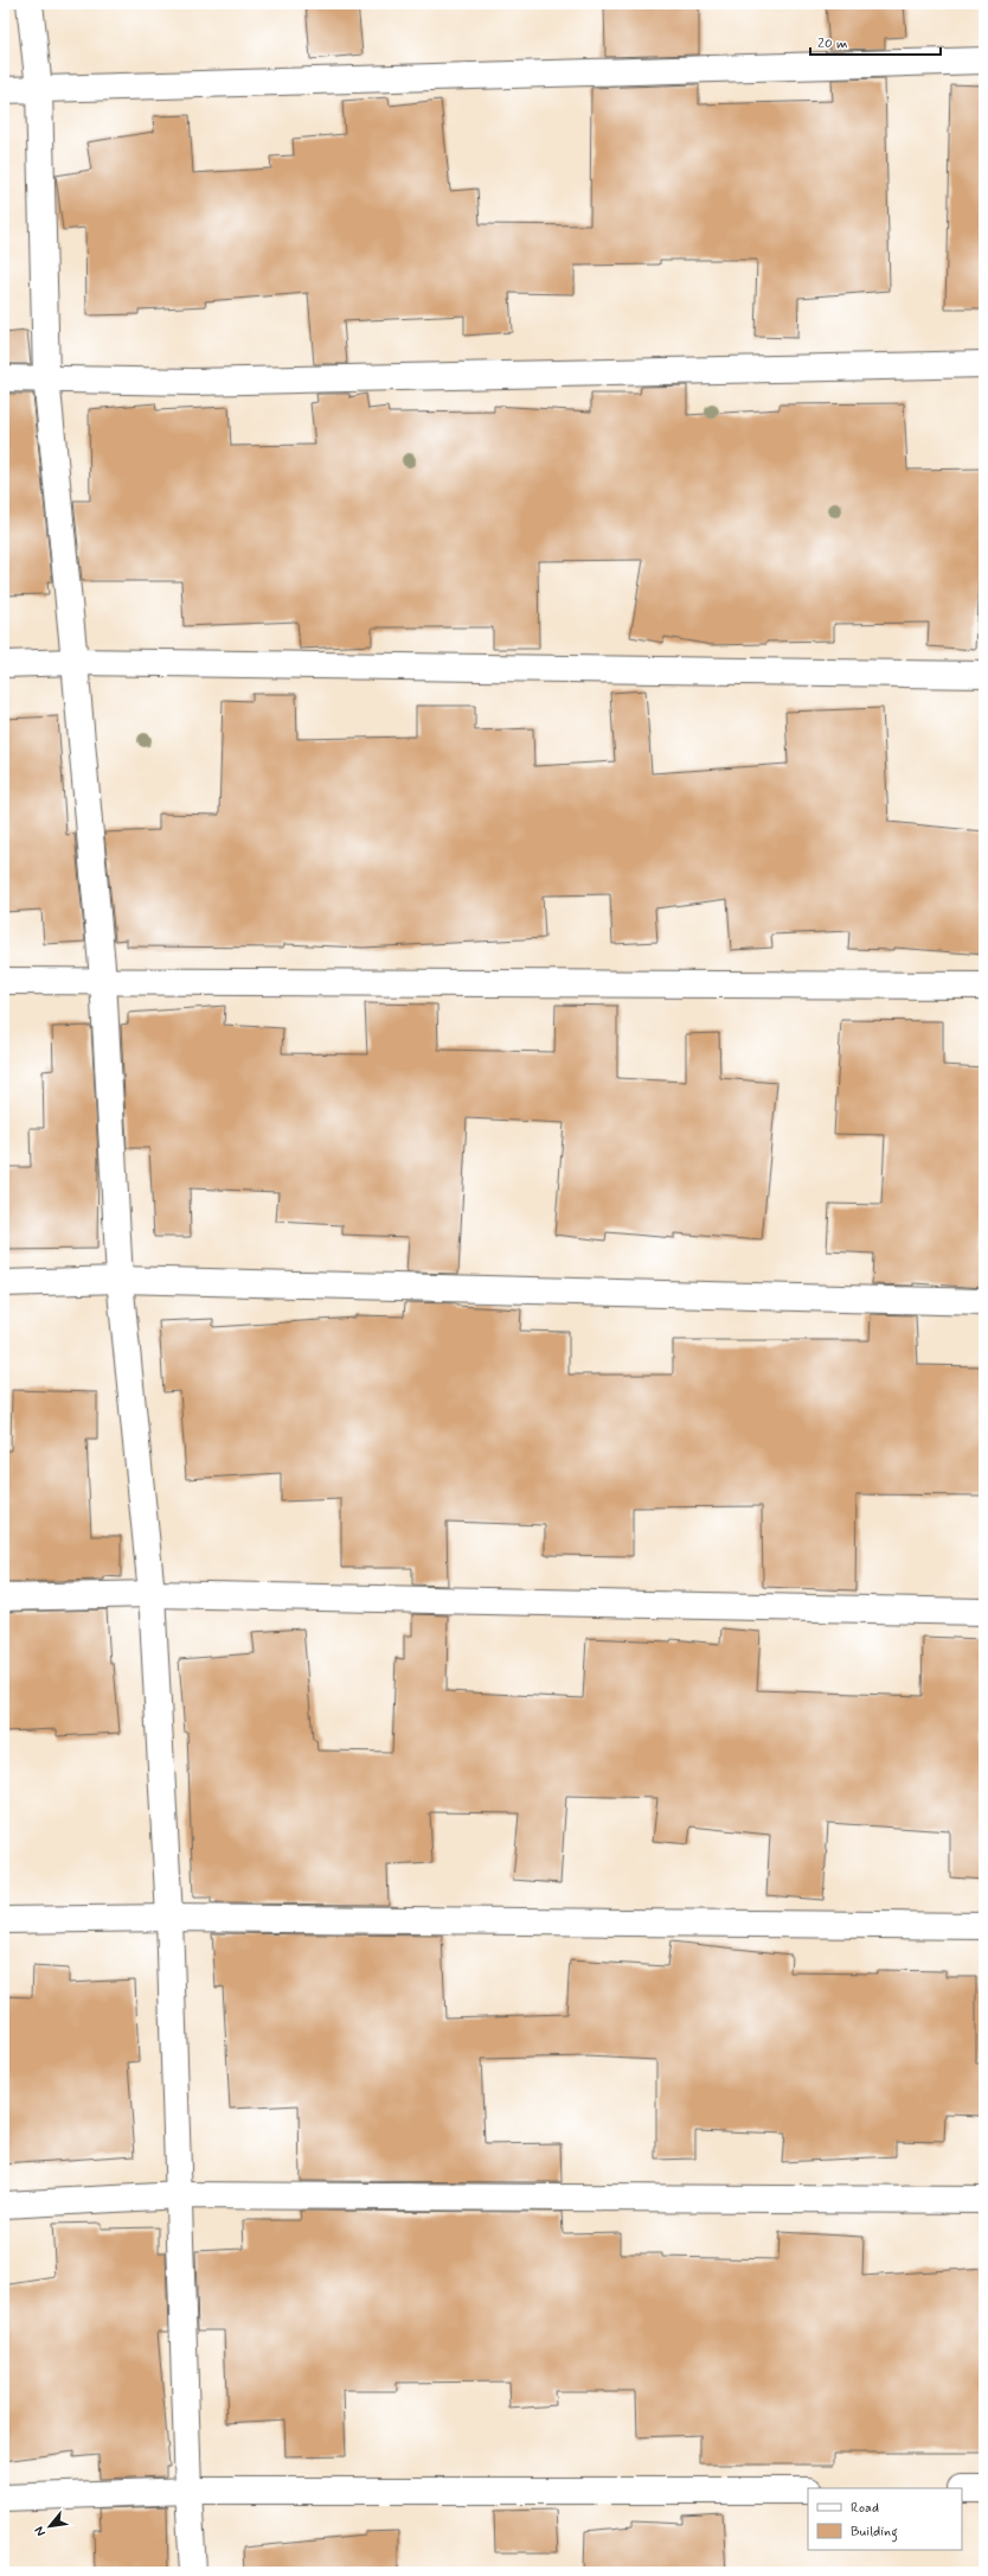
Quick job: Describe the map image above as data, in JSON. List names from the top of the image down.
{
  "legend": ["Road", "Building"],
  "scale_bar": "20 m",
  "north": "bottom left"
}
